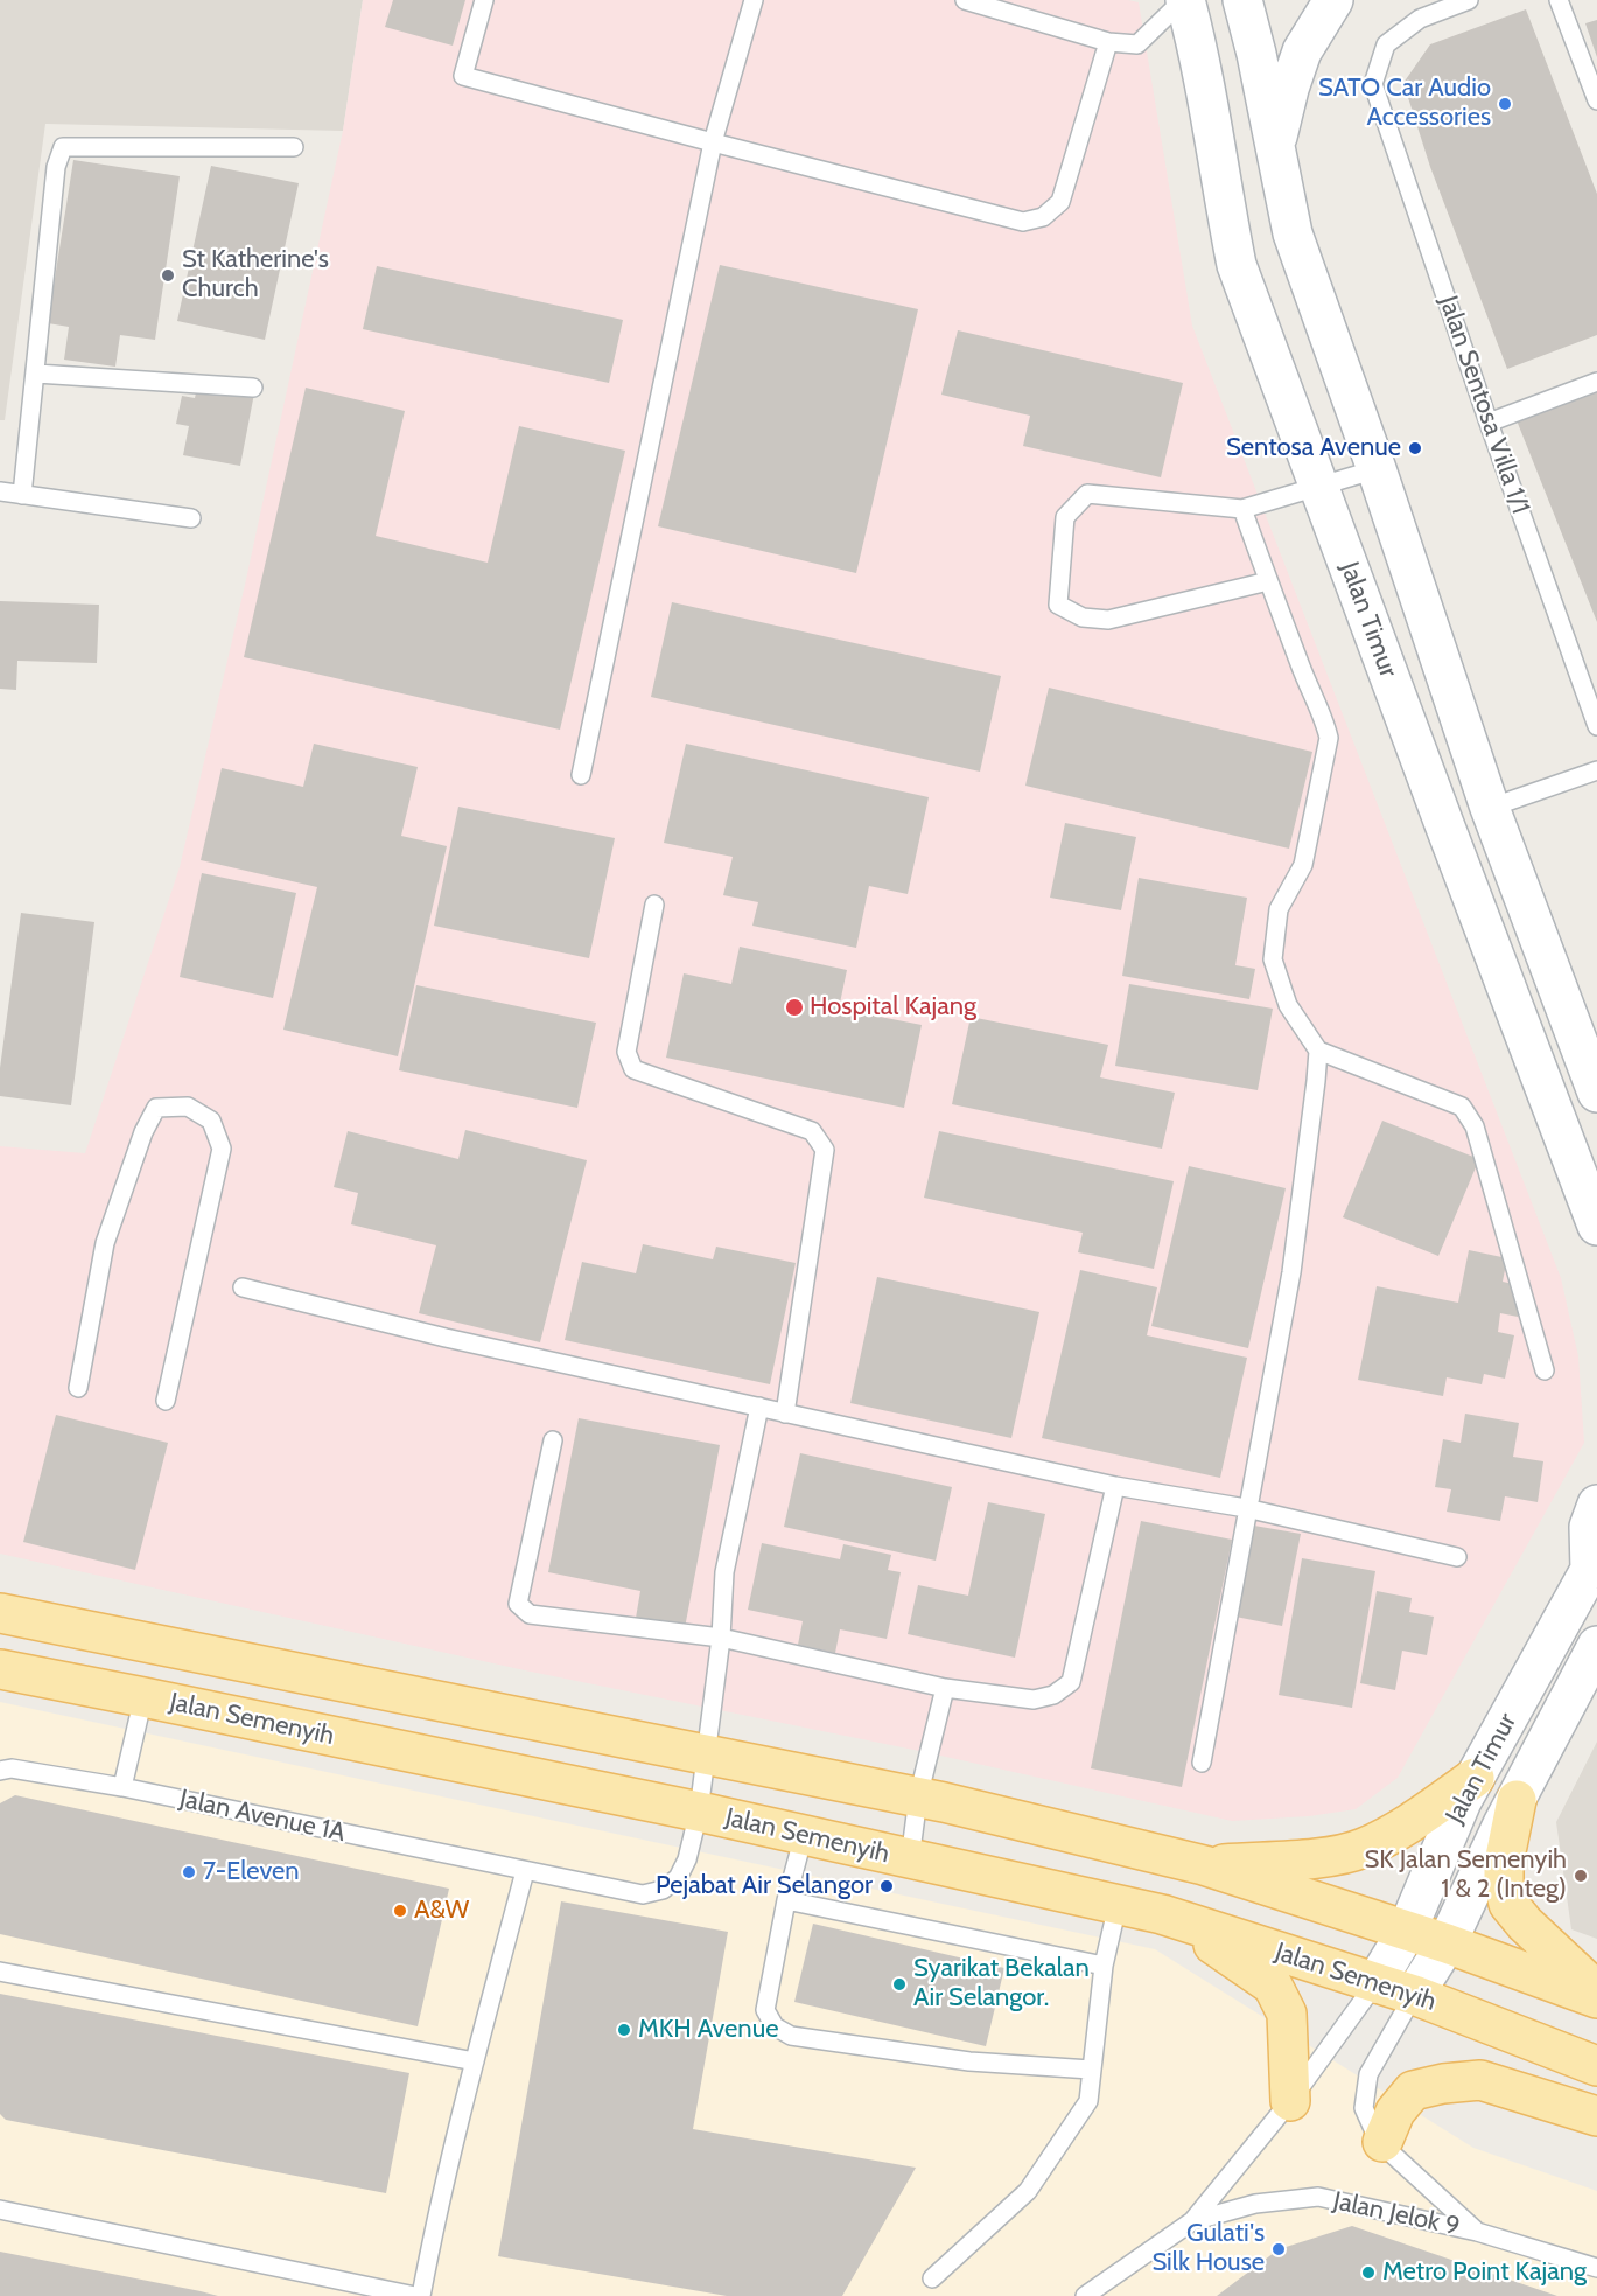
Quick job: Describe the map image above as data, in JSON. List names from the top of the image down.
{
  "streets": {
    "main road": ["Jalan Timur", "Jalan Semenyih"],
    "lane": ["Jalan Sentosa Villa 1/1", "Jalan Avenue 1A", "Jalan Jelok 9"]
  },
  "crossings": [
    ["Jalan Timur", "Jalan Semenyih"],
    ["Jalan Semenyih", "Jalan Avenue 1A"]
  ],
  "places": [
    "SATO Car Audio Accessories",
    "St Katherine's Church",
    "Sentosa Avenue",
    "Hospital Kajang",
    "7-Eleven",
    "SK Jalan Semenyih 1 & 2 (Integ)",
    "Pejabat Air Selangor",
    "A&W",
    "Syarikat Bekalan Air Selangor.",
    "MKH Avenue",
    "Gulati's Silk House",
    "Metro Point Kajang"
  ]
}
